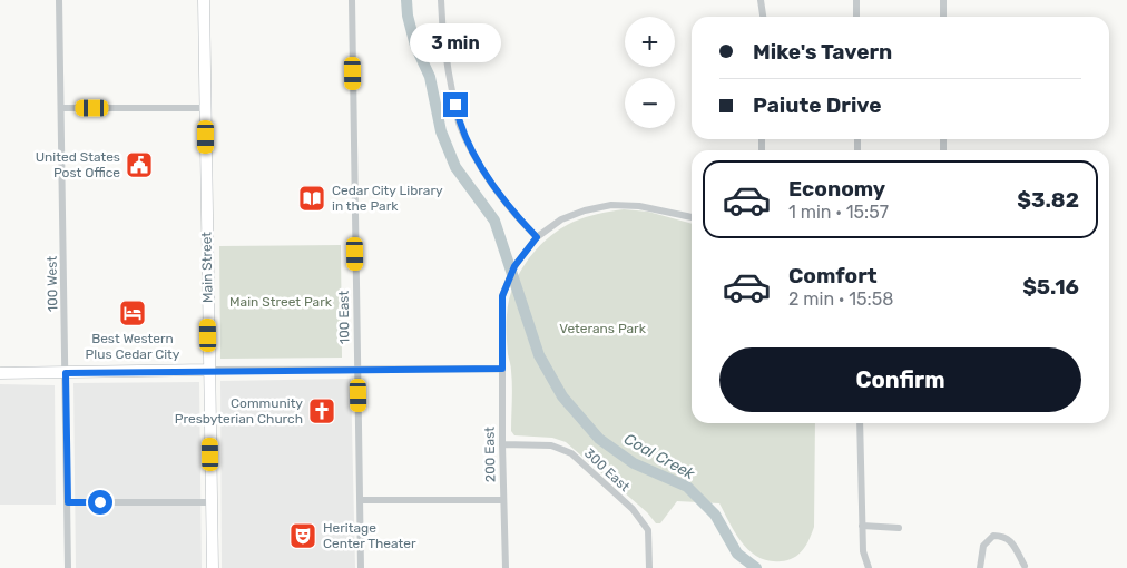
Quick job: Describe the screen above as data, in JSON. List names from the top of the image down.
{
  "streets": {
    "main road": ["Main Street"],
    "street": [
      "100 West",
      "100 East",
      "200 East",
      "300 East"
    ]
  },
  "crossings": [
    ["200 East", "300 East"]
  ],
  "water": ["Coal Creek"],
  "parks": ["Main Street Park", "Veterans Park"],
  "places": {
    "public building": ["United States Post Office"],
    "library": ["Cedar City Library in the Park"],
    "hotel": ["Best Western Plus Cedar City"],
    "church": ["Community Presbyterian Church"],
    "theatre": ["Heritage Center Theater"]
  },
  "page": {
    "map_buttons": ["+", "−"],
    "banner": ["Mike's Tavern", "Paiute Drive"],
    "bubble": "3 min",
    "list": [
      {
        "name": "Economy",
        "note": "1 min · 15:57",
        "value": "$3.82"
      },
      {
        "name": "Comfort",
        "note": "2 min · 15:58",
        "value": "$5.16"
      }
    ],
    "buttons": "Confirm"
  }
}
